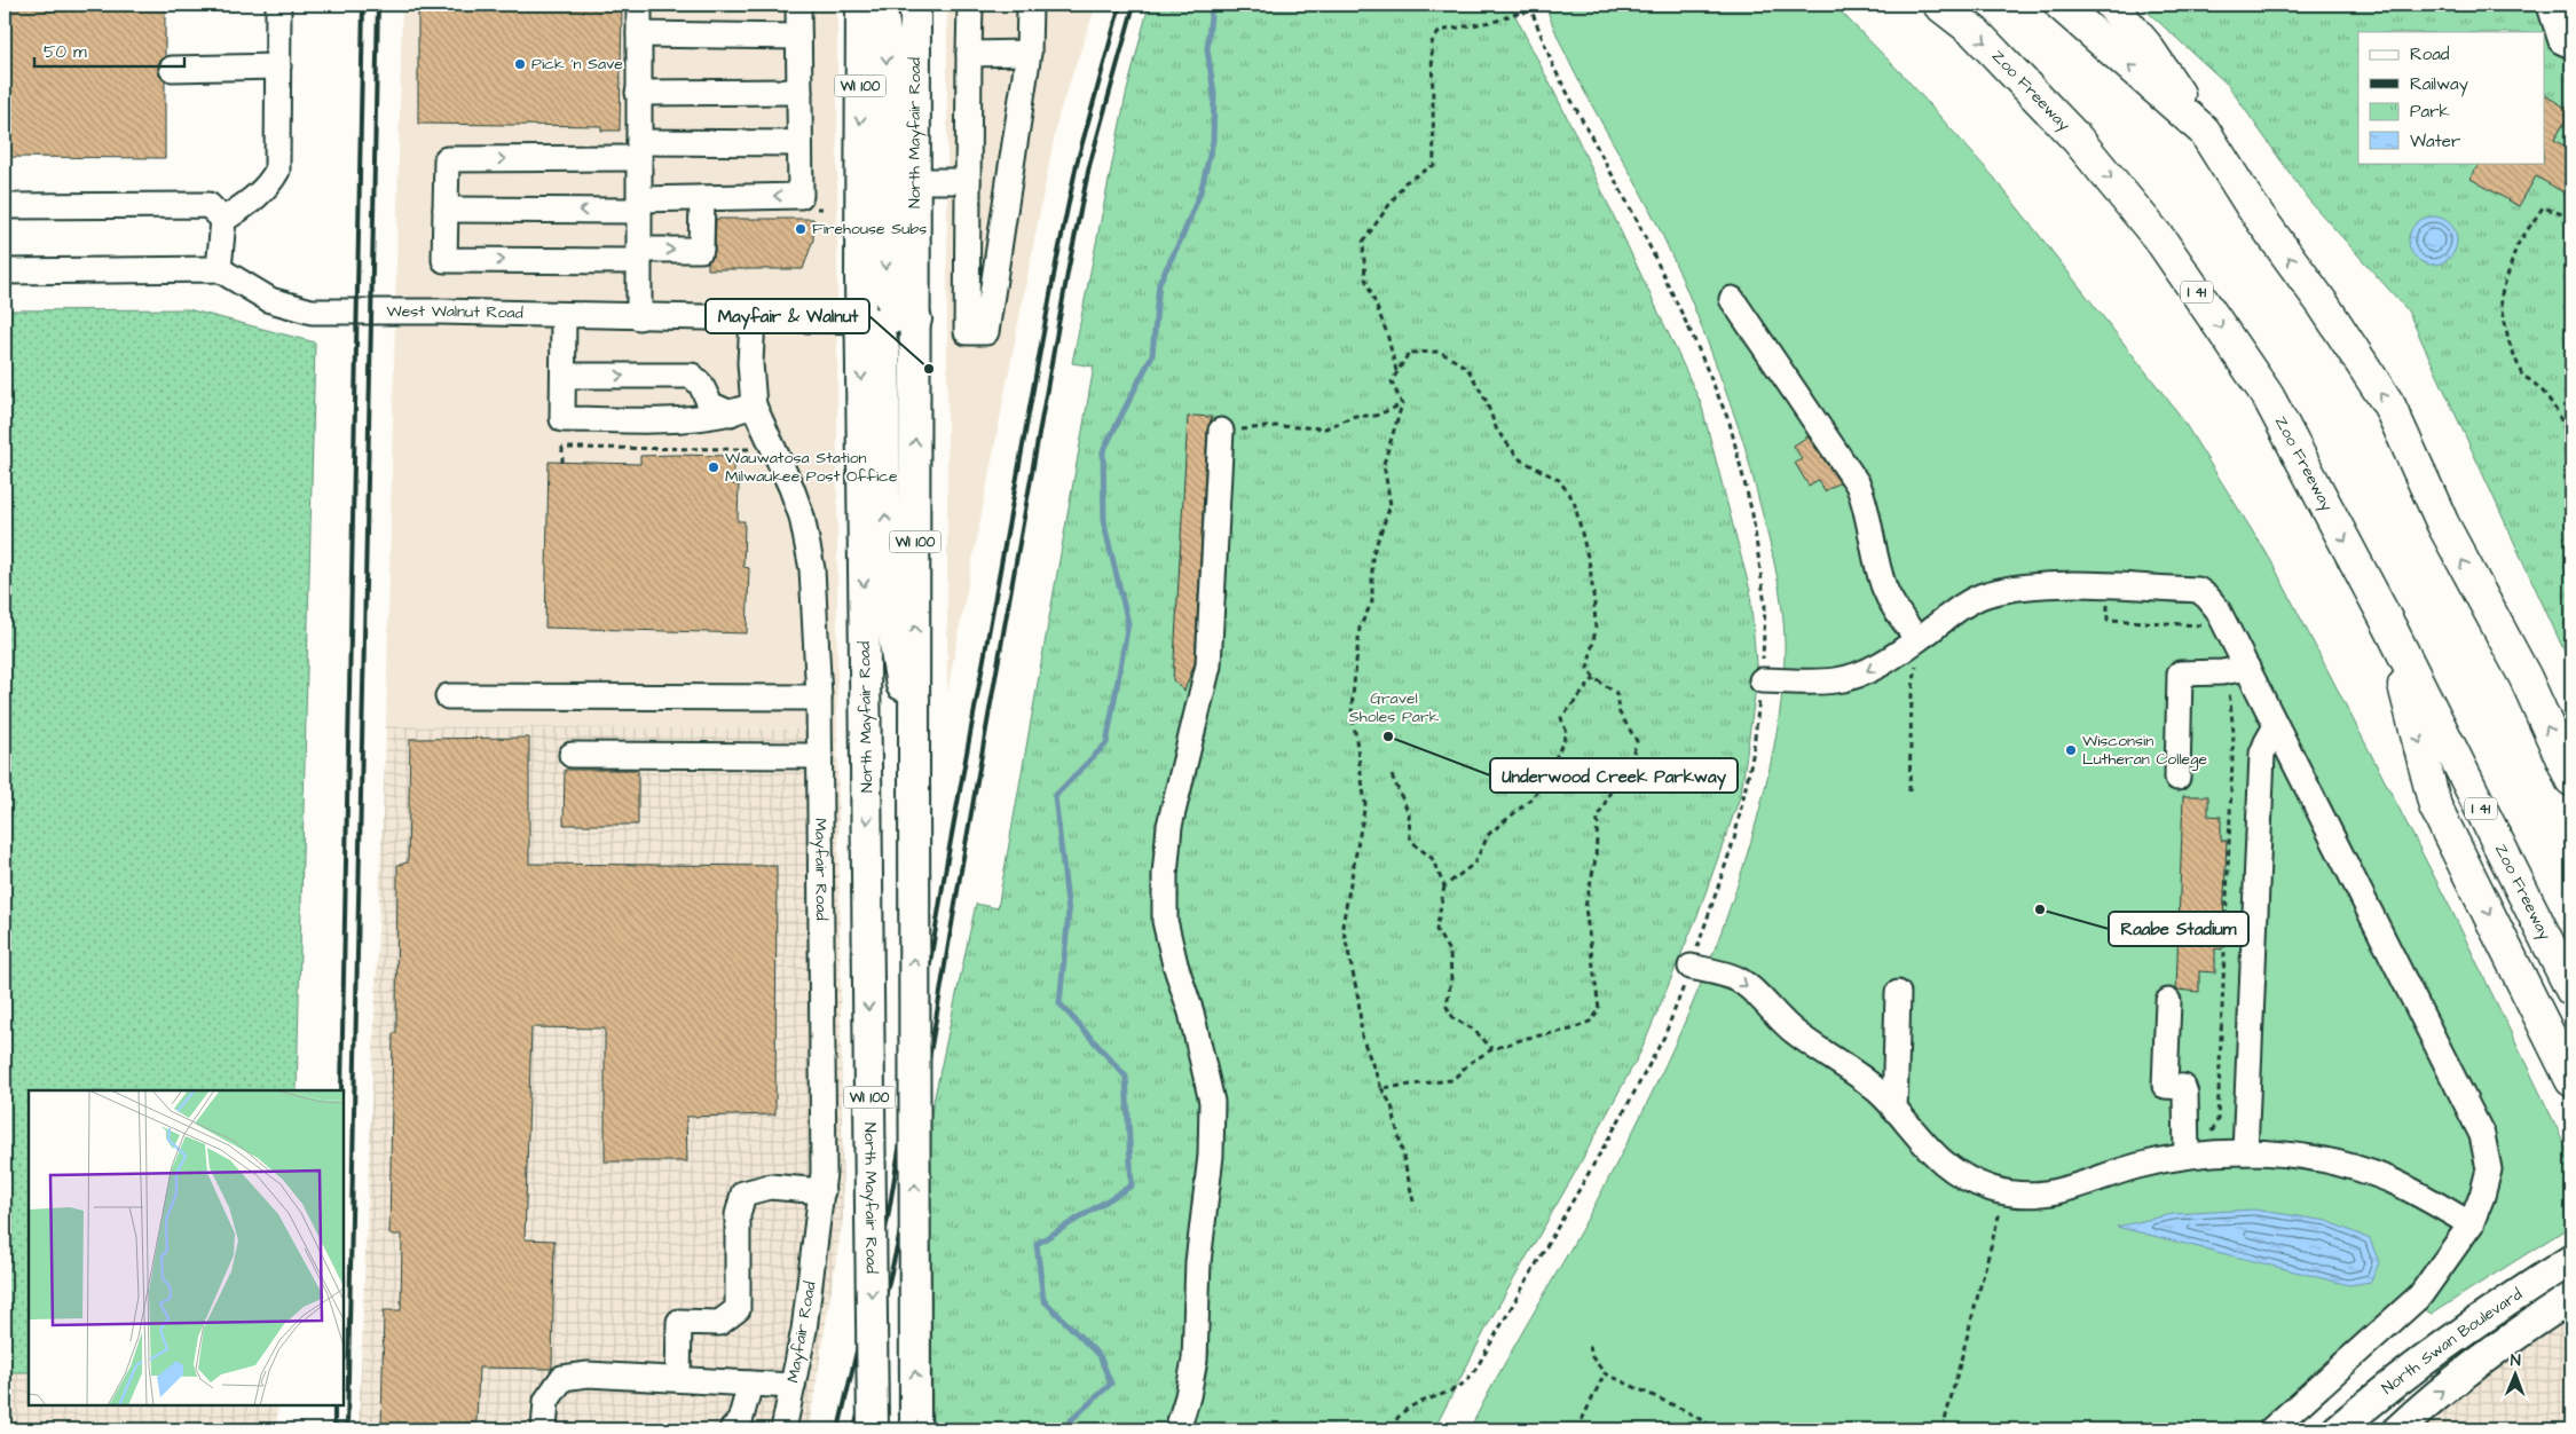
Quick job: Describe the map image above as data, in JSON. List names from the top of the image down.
{
  "streets": {
    "highway": ["Zoo Freeway", "I 41"],
    "main road": ["WI 100", "North Mayfair Road", "North Swan Boulevard"],
    "street": ["West Walnut Road", "Mayfair Road"]
  },
  "crossings": [
    ["North Mayfair Road", "West Walnut Road"],
    ["West Walnut Road", "Mayfair Road"]
  ],
  "parks": ["Gravel Sholes Park"],
  "places": [
    "Pick 'n Save",
    "Firehouse Subs",
    "Mayfair & Walnut",
    "Wauwatosa Station Milwaukee Post Office",
    "Underwood Creek Parkway",
    "Wisconsin Lutheran College",
    "Raabe Stadium"
  ],
  "legend": [
    "Road",
    "Railway",
    "Park",
    "Water"
  ],
  "scale_bar": "50 m",
  "north": "top"
}
